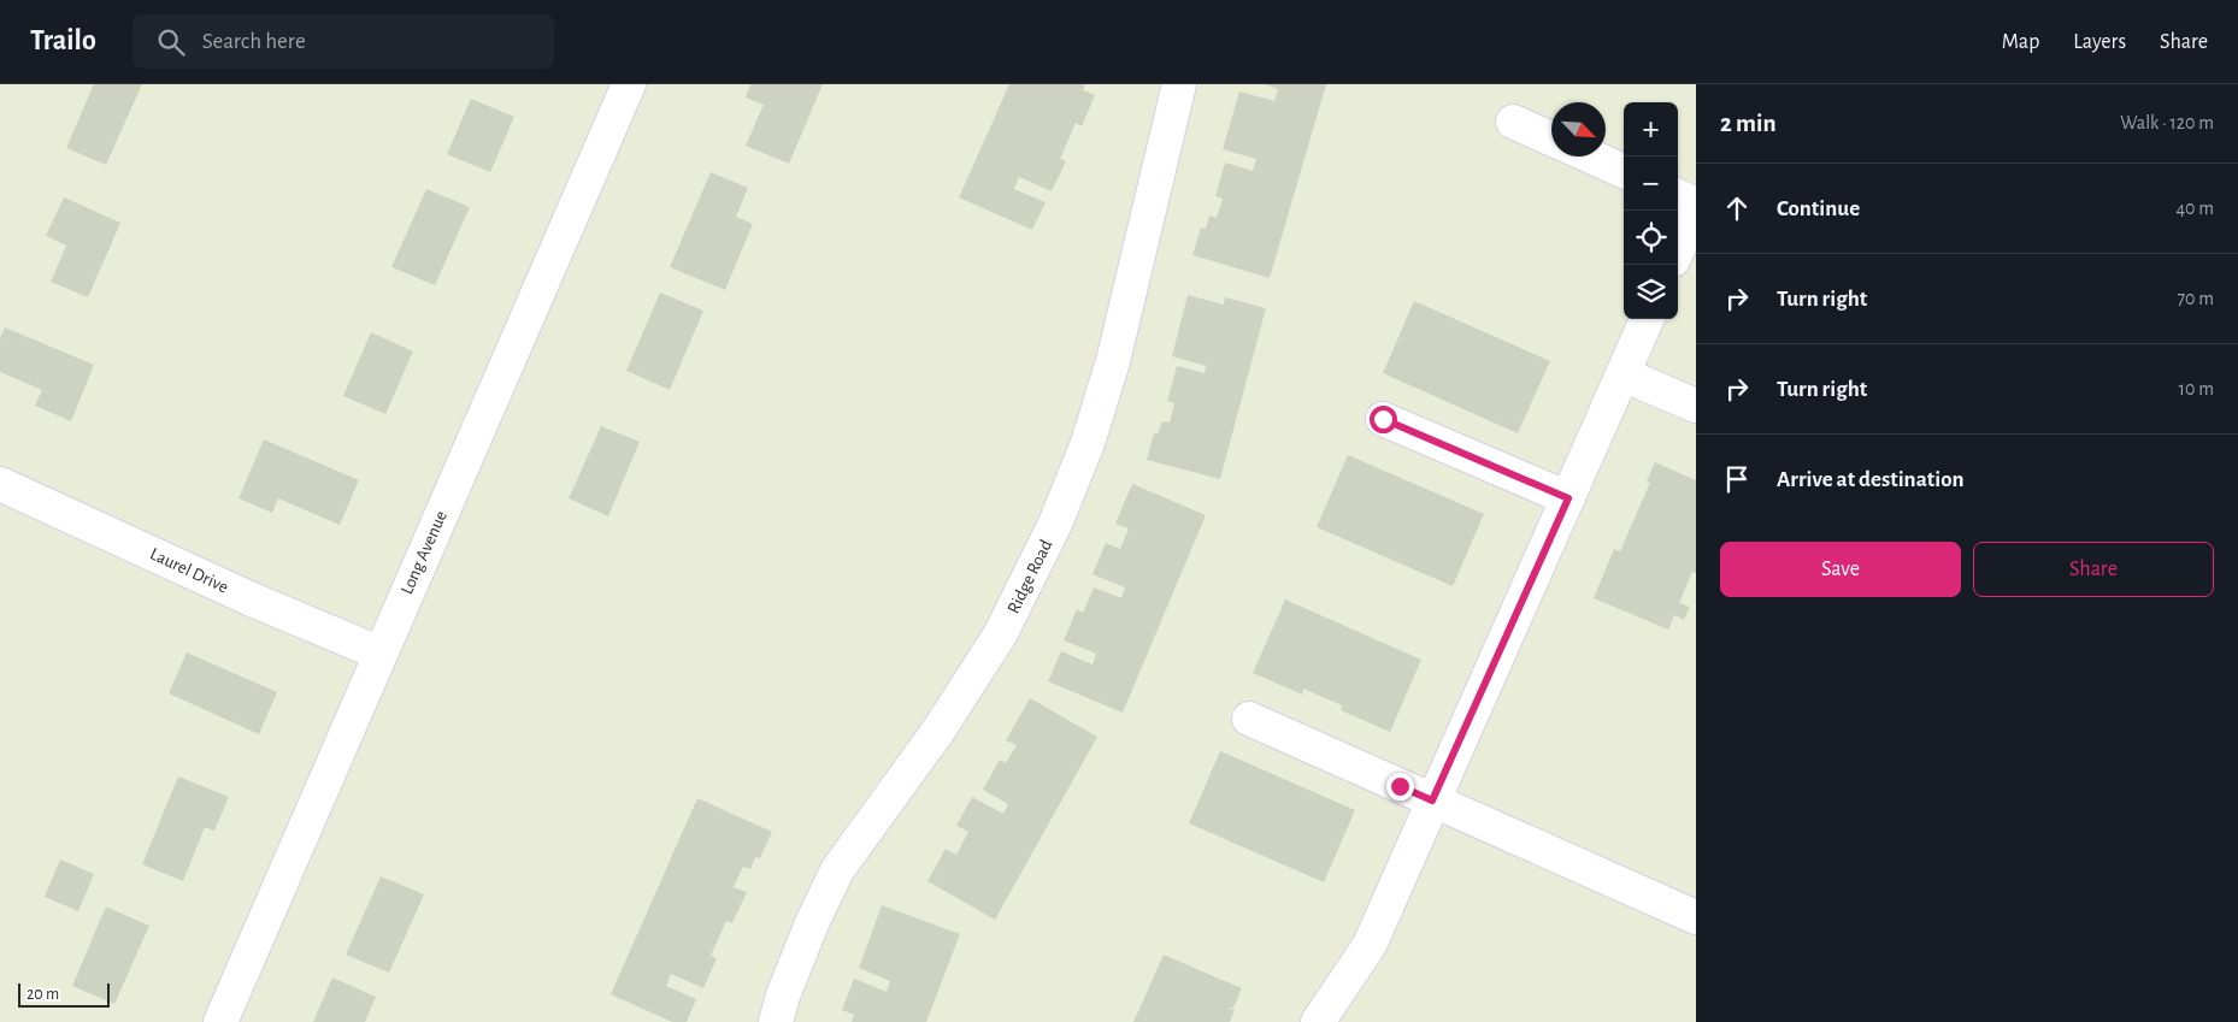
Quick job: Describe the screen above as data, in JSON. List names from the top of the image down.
{
  "streets": {
    "street": ["Long Avenue", "Laurel Drive", "Ridge Road"]
  },
  "crossings": [
    ["Long Avenue", "Laurel Drive"]
  ],
  "scale_bar": "20 m",
  "north": "bottom right",
  "page": {
    "header": "Trailo",
    "search": "Search here",
    "nav": ["Map", "Layers", "Share"],
    "heading": ["2 min", "Walk · 120 m"],
    "map_buttons": ["+", "−"],
    "list": [
      ["Continue", "40 m"],
      ["Turn right", "70 m"],
      ["Turn right", "10 m"],
      "Arrive at destination"
    ],
    "buttons": ["Save", "Share"],
    "scale": "20 m"
  }
}
